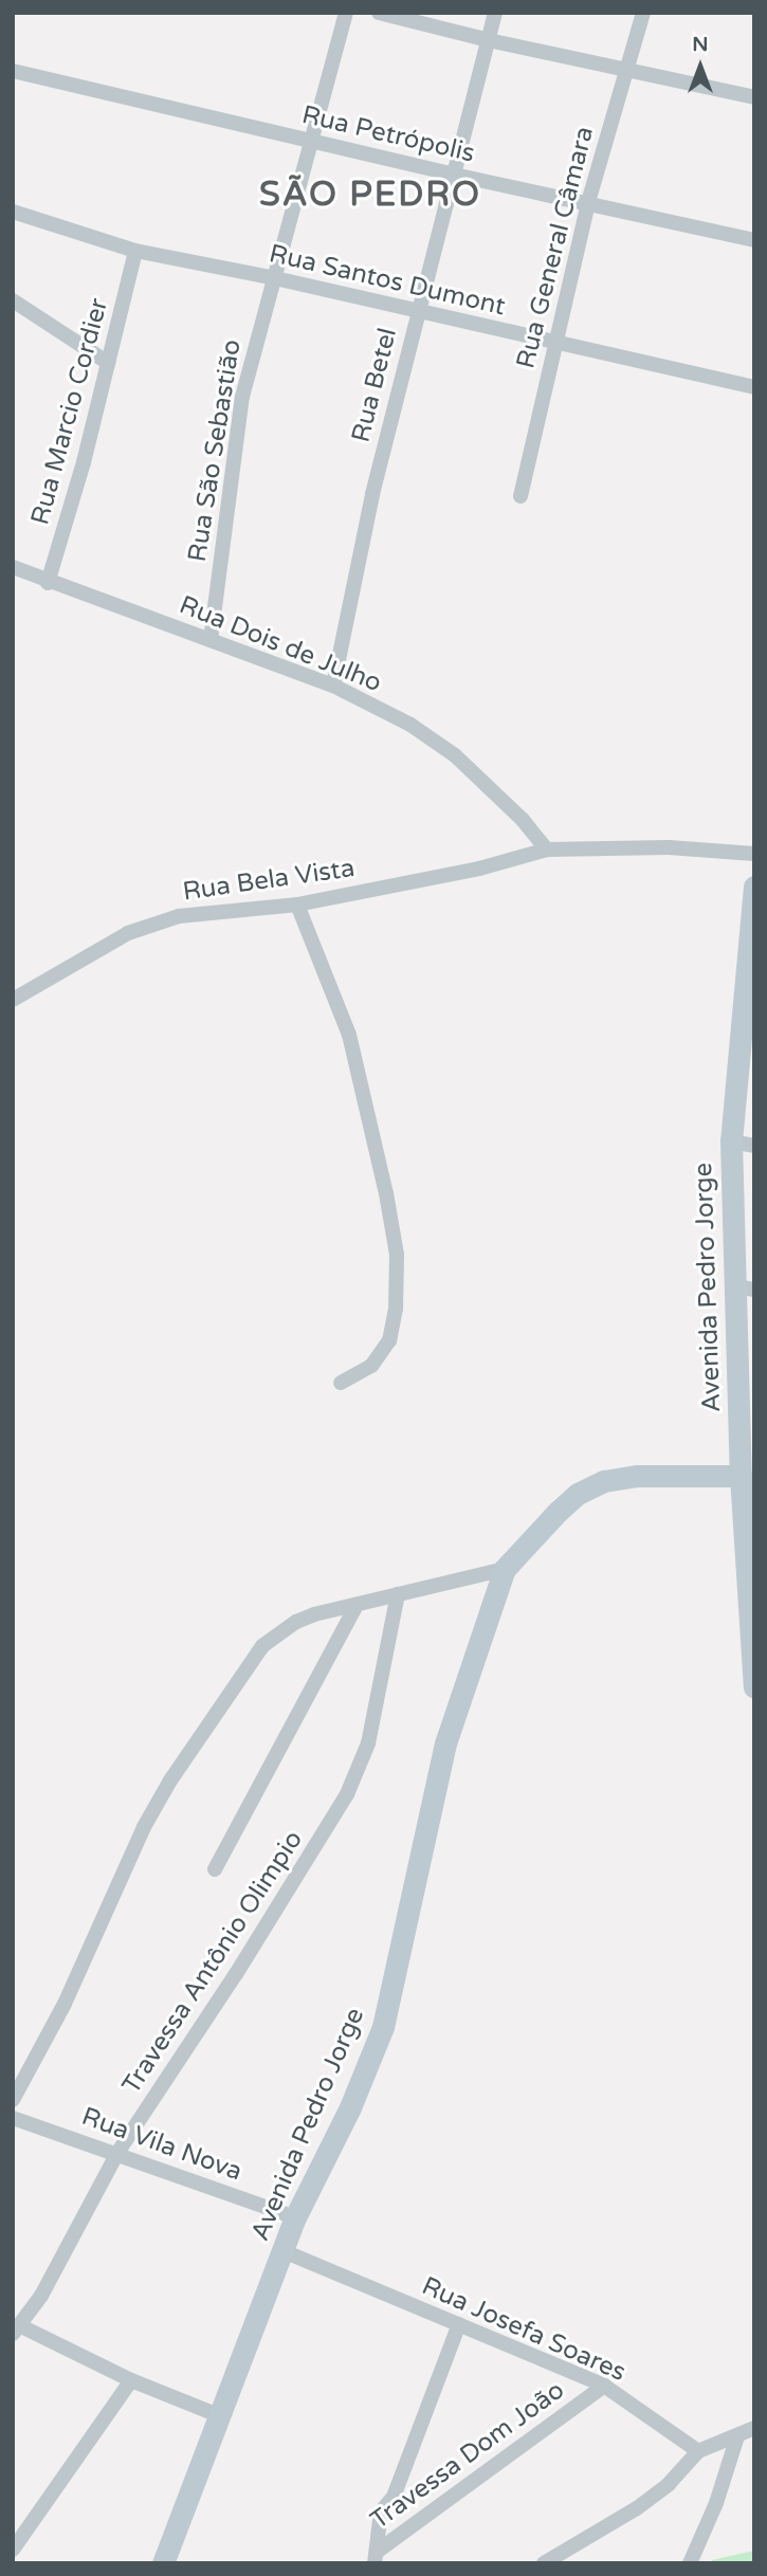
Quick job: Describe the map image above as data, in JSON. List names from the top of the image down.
{
  "streets": {
    "street": [
      "Rua Petrópolis",
      "Rua General Câmara",
      "Rua Santos Dumont",
      "Rua Betel",
      "Rua Marcio Cordier",
      "Rua São Sebastião",
      "Rua Dois de Julho",
      "Rua Bela Vista",
      "Avenida Pedro Jorge",
      "Travessa Antônio Olimpio",
      "Rua Vila Nova",
      "Rua Josefa Soares",
      "Travessa Dom João"
    ]
  },
  "crossings": [
    ["Rua Petrópolis", "Rua General Câmara"],
    ["Rua Petrópolis", "Rua Betel"],
    ["Rua Petrópolis", "Rua São Sebastião"],
    ["Rua General Câmara", "Rua Santos Dumont"],
    ["Rua Santos Dumont", "Rua Betel"],
    ["Rua Santos Dumont", "Rua Marcio Cordier"],
    ["Rua Santos Dumont", "Rua São Sebastião"],
    ["Rua Betel", "Rua Dois de Julho"],
    ["Rua Marcio Cordier", "Rua Dois de Julho"],
    ["Rua São Sebastião", "Rua Dois de Julho"],
    ["Rua Dois de Julho", "Rua Bela Vista"],
    ["Avenida Pedro Jorge", "Rua Vila Nova"],
    ["Avenida Pedro Jorge", "Rua Josefa Soares"],
    ["Travessa Antônio Olimpio", "Rua Vila Nova"],
    ["Rua Josefa Soares", "Travessa Dom João"]
  ],
  "districts": ["SÃO PEDRO"],
  "north": "top"
}
